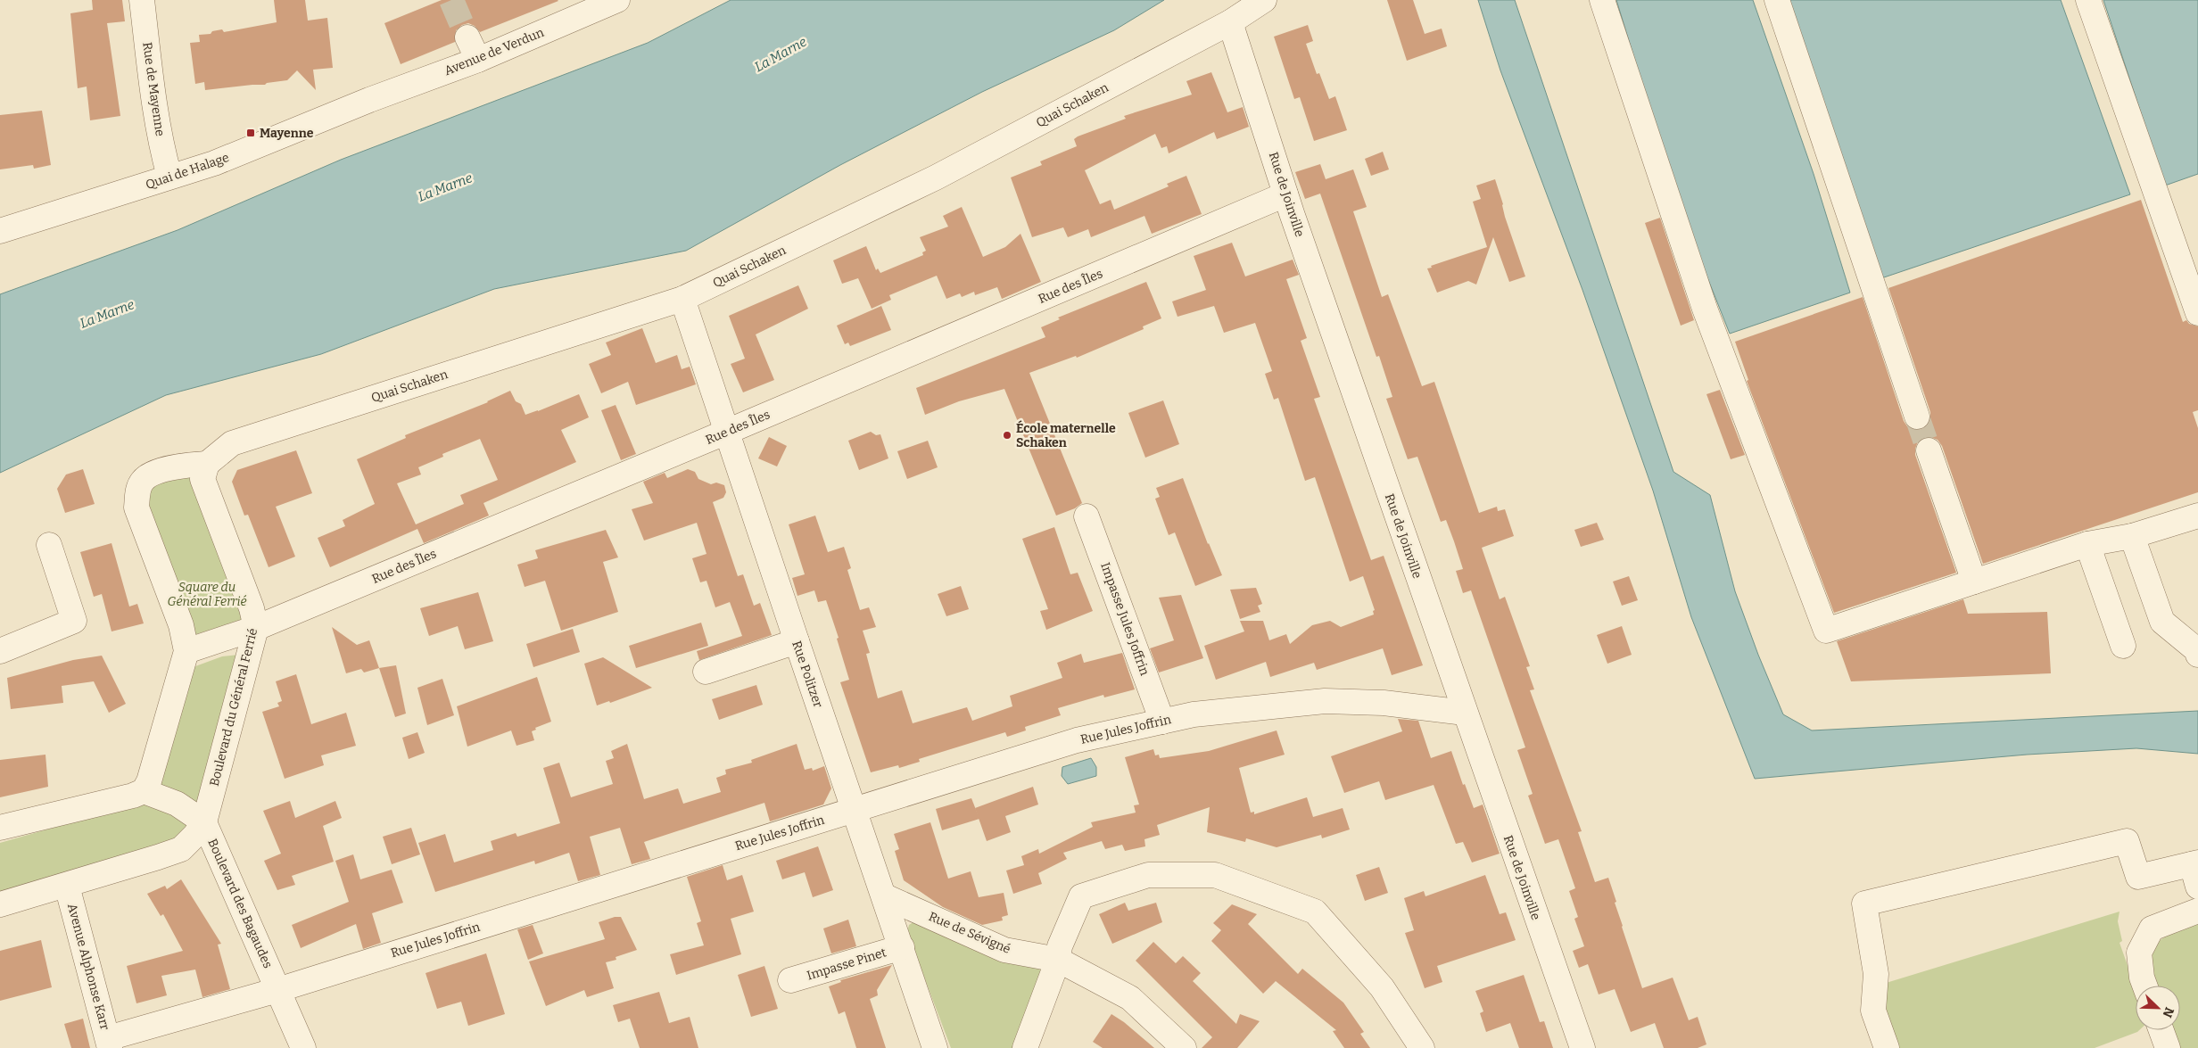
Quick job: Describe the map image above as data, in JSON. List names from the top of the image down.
{
  "streets": {
    "street": [
      "Avenue de Verdun",
      "Rue de Mayenne",
      "Quai Schaken",
      "Quai de Halage",
      "Rue de Joinville",
      "Rue des Îles",
      "Impasse Jules Joffrin",
      "Rue Politzer",
      "Boulevard du Général Ferrié",
      "Rue Jules Joffrin",
      "Boulevard des Bagaudes",
      "Rue de Sévigné",
      "Impasse Pinet",
      "Avenue Alphonse Karr"
    ]
  },
  "crossings": [
    ["Avenue de Verdun", "Quai de Halage"],
    ["Rue de Mayenne", "Quai de Halage"],
    ["Quai Schaken", "Rue de Joinville"],
    ["Quai Schaken", "Rue Politzer"],
    ["Quai Schaken", "Boulevard du Général Ferrié"],
    ["Rue de Joinville", "Rue des Îles"],
    ["Rue de Joinville", "Rue Jules Joffrin"],
    ["Rue des Îles", "Rue Politzer"],
    ["Rue des Îles", "Boulevard du Général Ferrié"],
    ["Impasse Jules Joffrin", "Rue Jules Joffrin"],
    ["Rue Politzer", "Rue Jules Joffrin"],
    ["Rue Politzer", "Rue de Sévigné"],
    ["Rue Politzer", "Impasse Pinet"],
    ["Boulevard du Général Ferrié", "Boulevard des Bagaudes"],
    ["Boulevard du Général Ferrié", "Avenue Alphonse Karr"],
    ["Rue Jules Joffrin", "Boulevard des Bagaudes"],
    ["Rue Jules Joffrin", "Avenue Alphonse Karr"]
  ],
  "water": ["La Marne"],
  "parks": ["Square du Général Ferrié"],
  "places": {
    "transit": ["Mayenne"],
    "other": ["École maternelle Schaken"]
  },
  "north": "bottom right"
}
